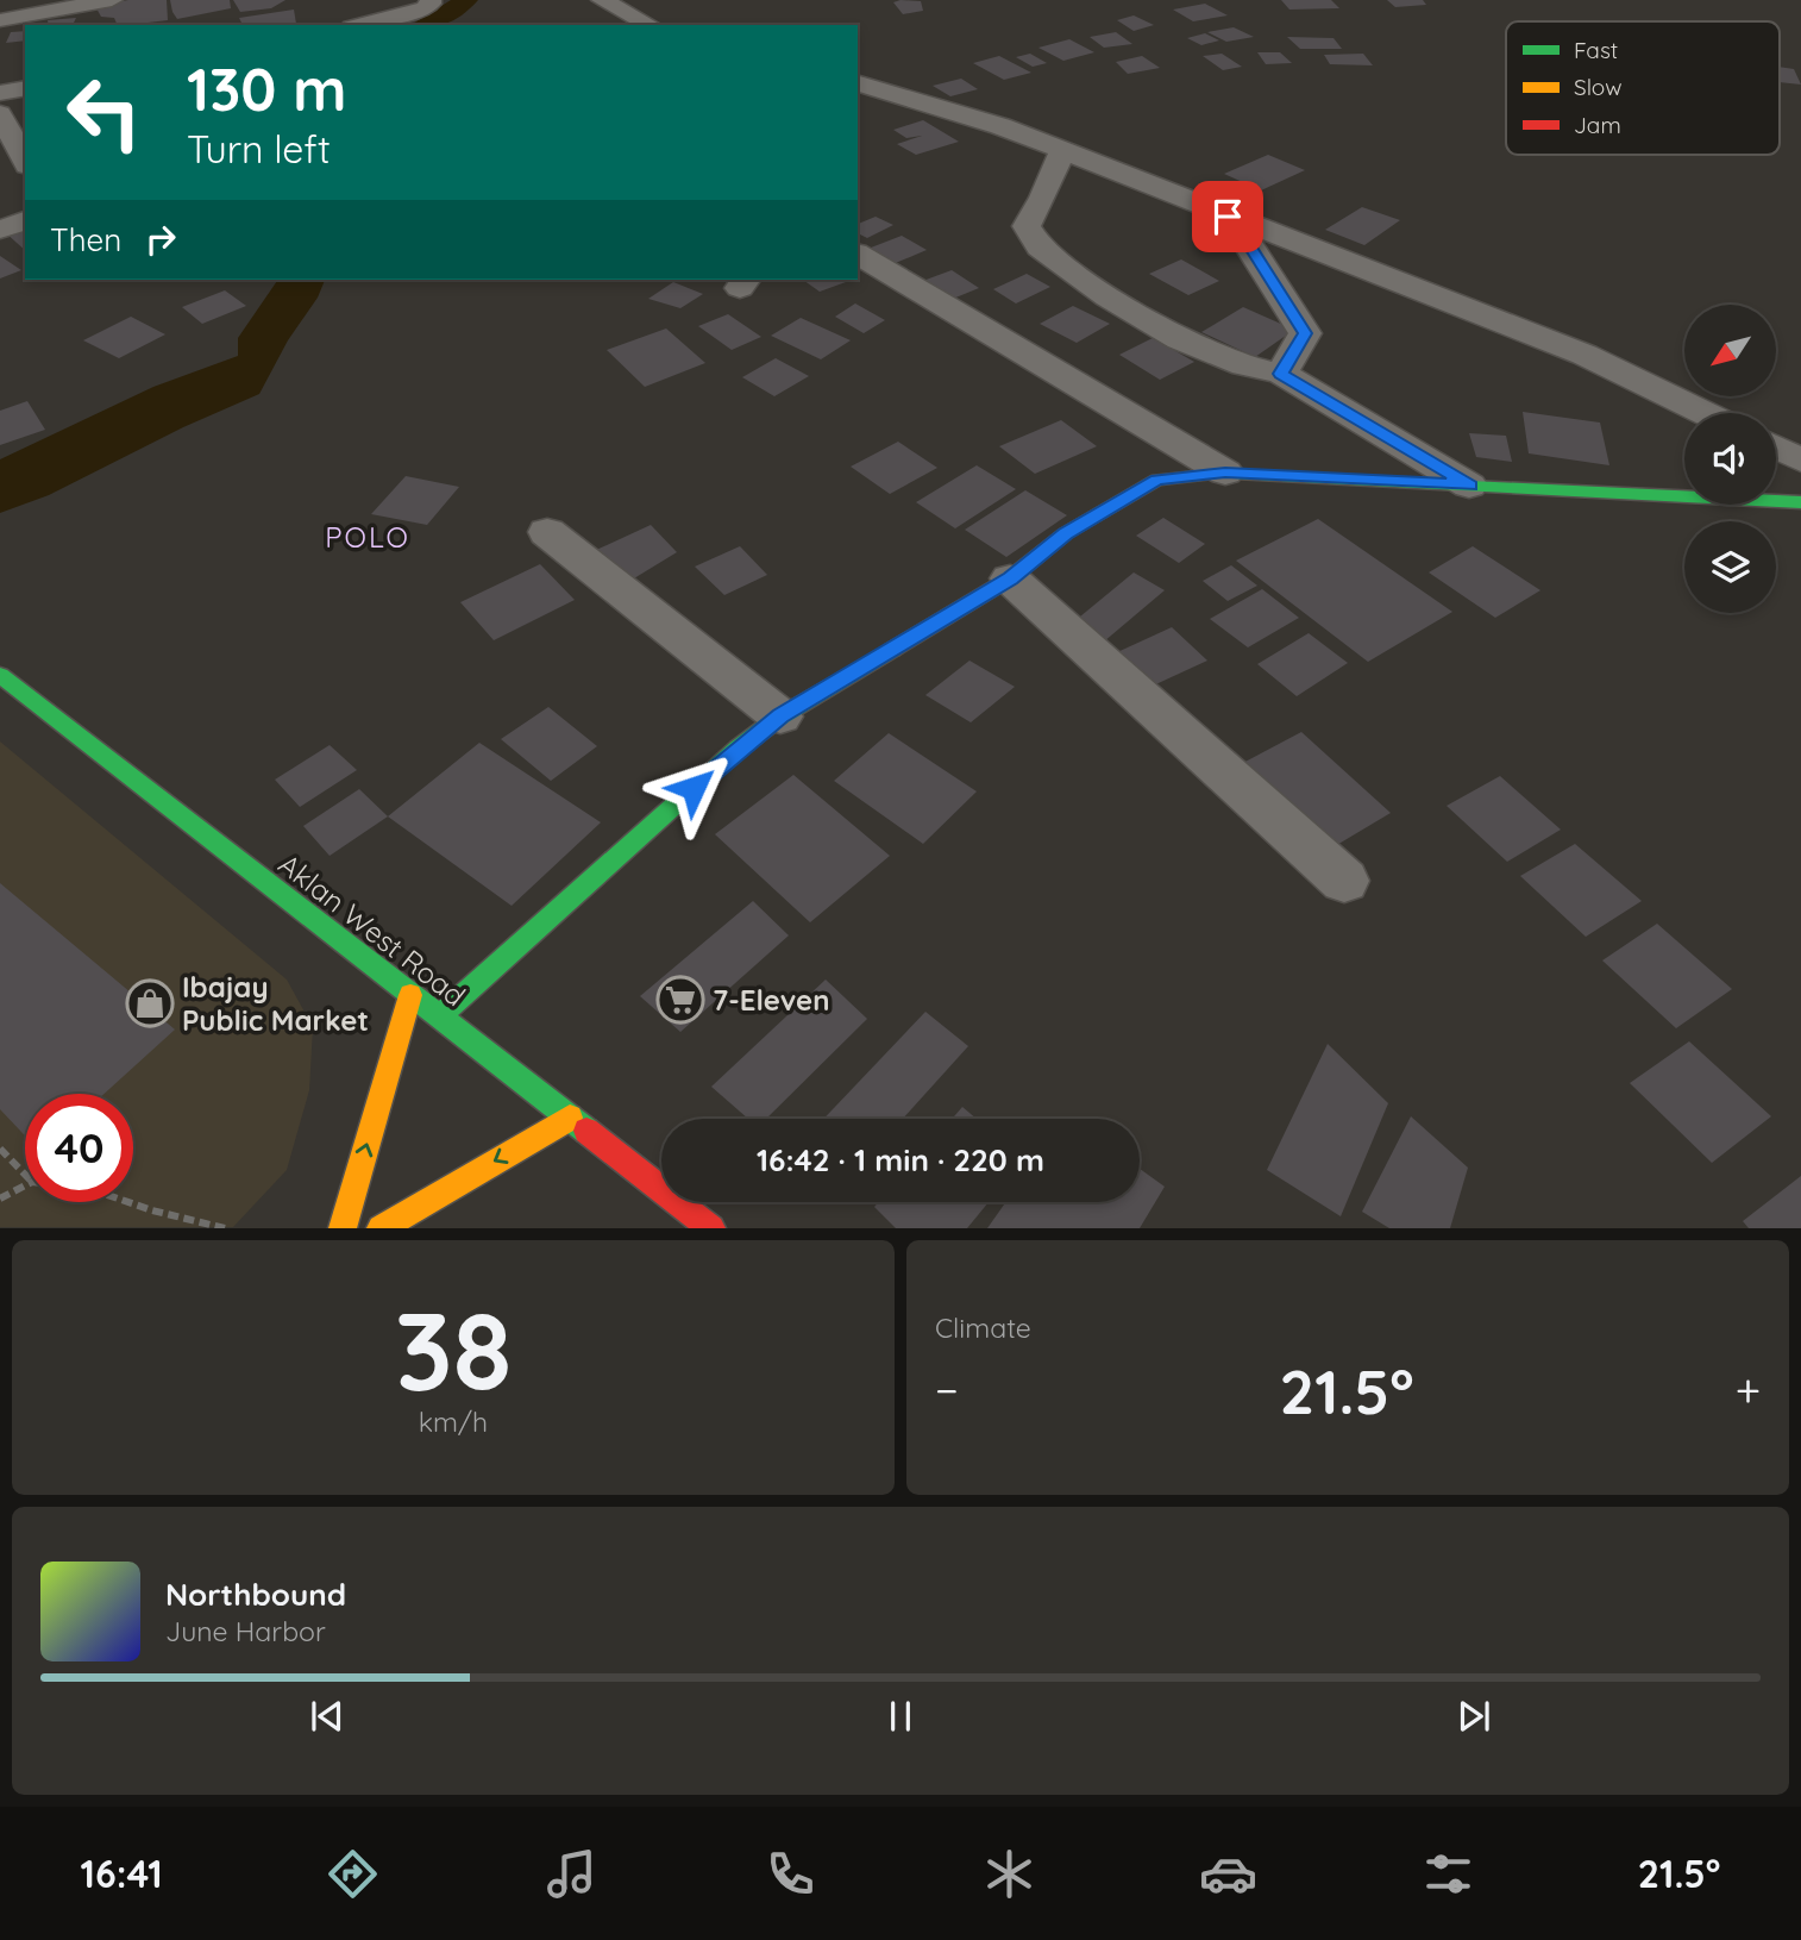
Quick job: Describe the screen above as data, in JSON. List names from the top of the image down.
{
  "streets": {
    "street": ["Aklan West Road"]
  },
  "districts": ["POLO"],
  "places": {
    "supermarket": ["7-Eleven"],
    "shop": ["Ibajay Public Market"]
  },
  "legend": ["Fast", "Slow", "Jam"],
  "north": "bottom left",
  "page": {
    "turn": ["130 m", "Turn left"],
    "then": "Then",
    "limit": "40",
    "trip": "16:42 · 1 min · 220 m",
    "tile": [
      ["38", "km/h"],
      "Climate"
    ],
    "heat": ["−", "21.5°", "+"],
    "song": ["Northbound", "June Harbor"],
    "tabs": ["16:41", "21.5°"]
  }
}
